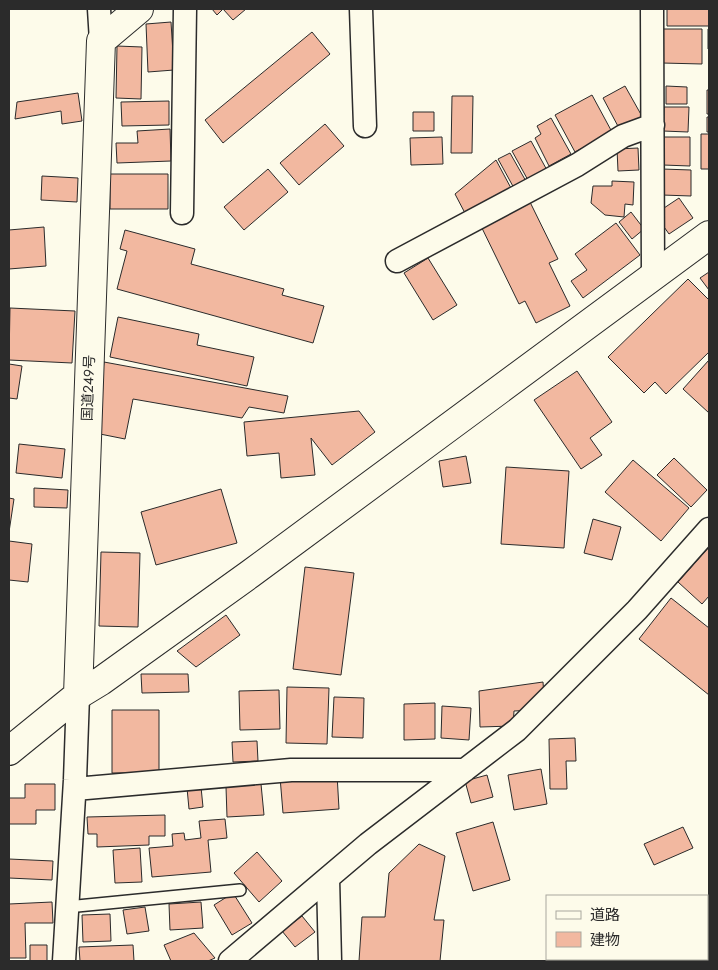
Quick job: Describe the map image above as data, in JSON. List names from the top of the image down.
{
  "streets": {
    "main road": ["国道249号"]
  },
  "legend": ["道路", "建物"]
}
